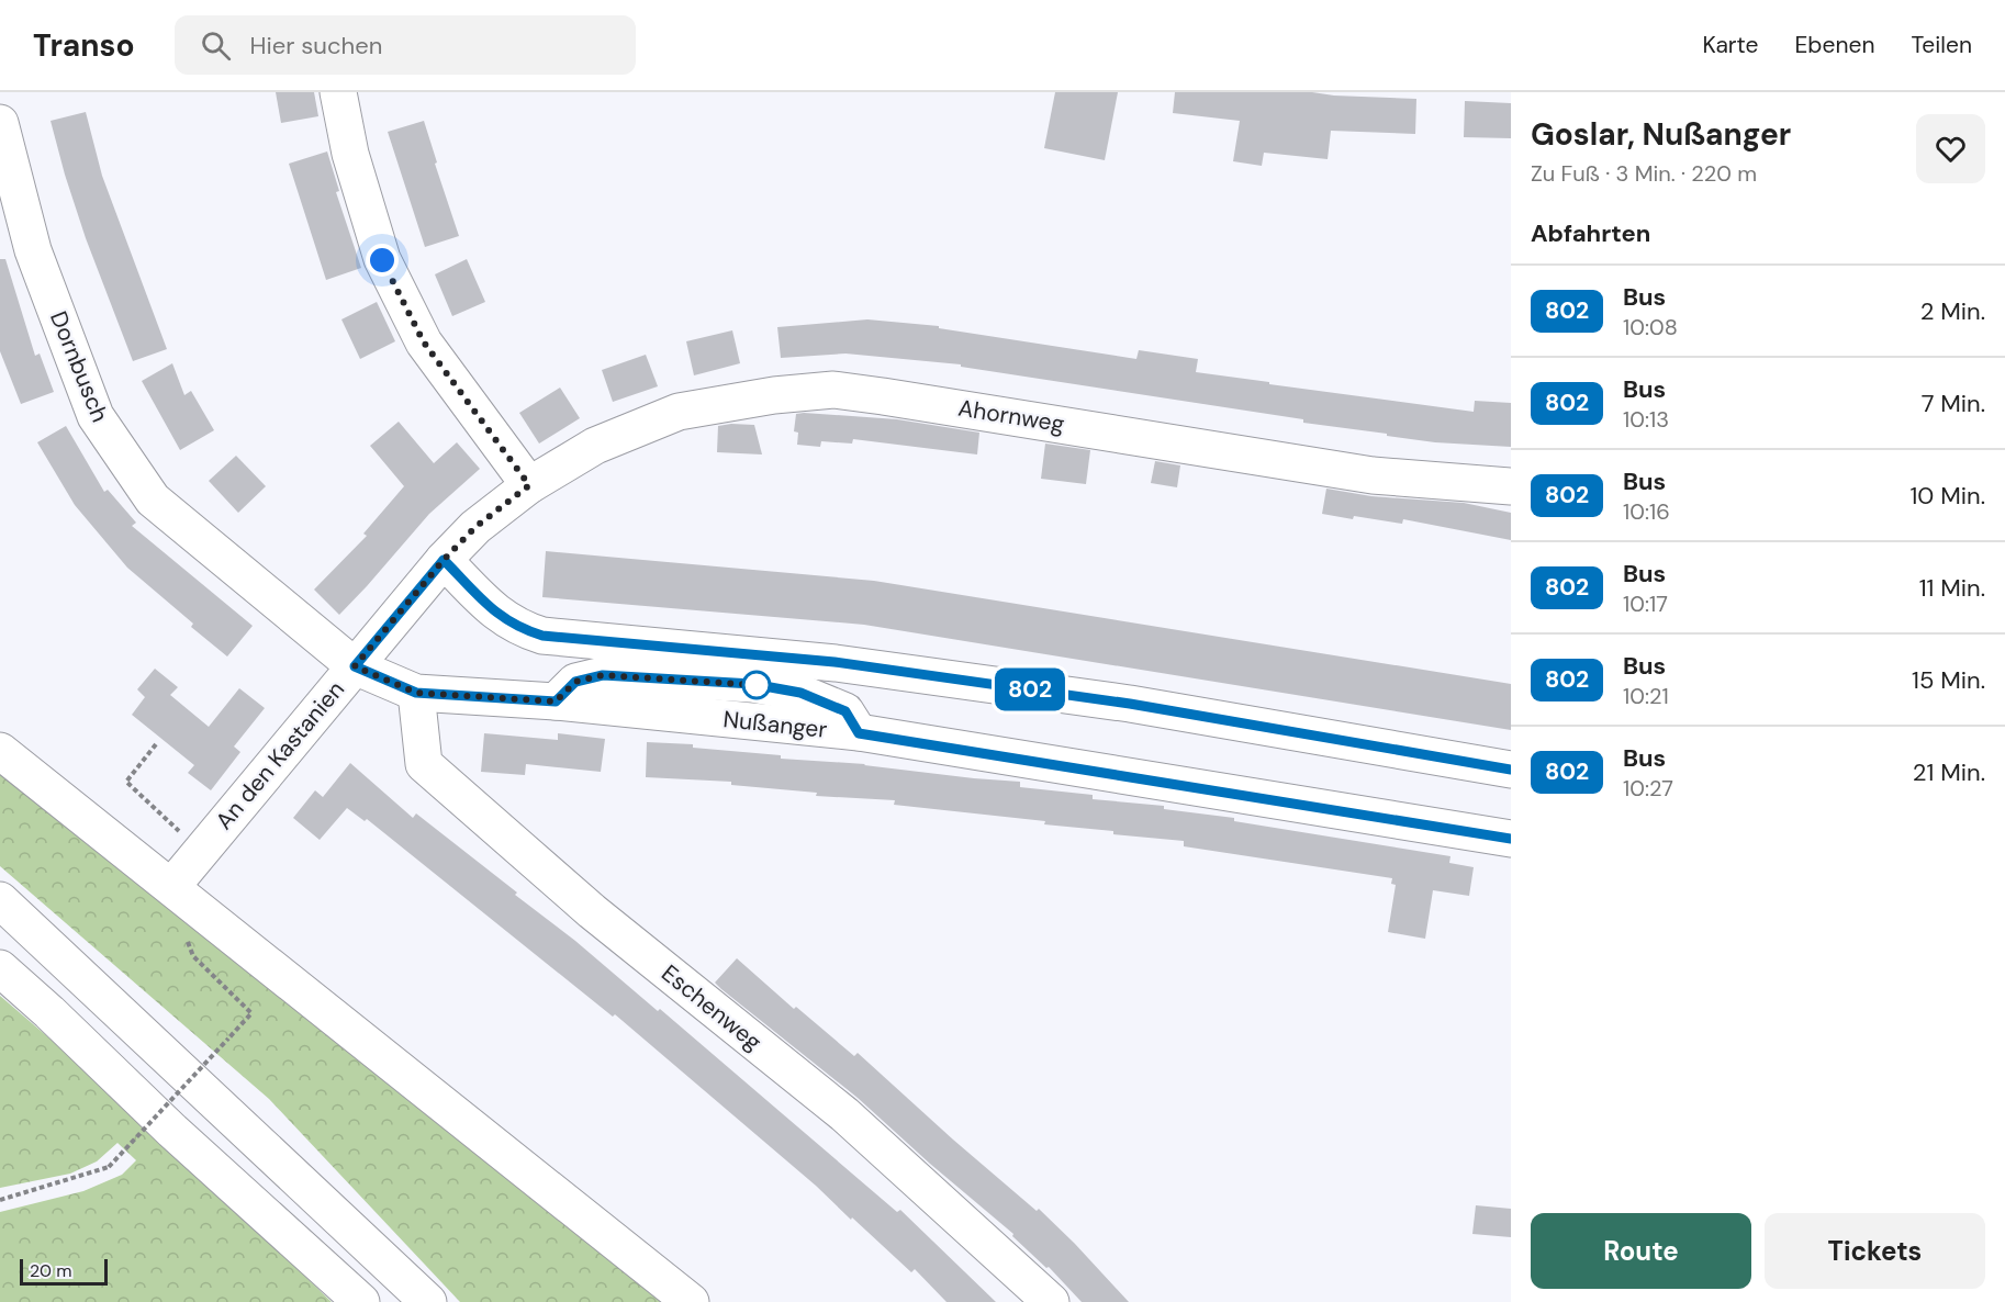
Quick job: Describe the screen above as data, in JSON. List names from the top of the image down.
{
  "streets": {
    "main road": [
      "Dornbusch",
      "Ahornweg",
      "Nußanger",
      "An den Kastanien",
      "Eschenweg"
    ]
  },
  "crossings": [
    ["Dornbusch", "Nußanger"],
    ["Dornbusch", "An den Kastanien"],
    ["Ahornweg", "An den Kastanien"],
    ["Nußanger", "An den Kastanien"],
    ["Nußanger", "Eschenweg"]
  ],
  "lines": ["bus line 802"],
  "scale_bar": "20 m",
  "page": {
    "header": "Transo",
    "search": "Hier suchen",
    "nav": ["Karte", "Ebenen", "Teilen"],
    "on_map": "802",
    "heading": [
      ["Goslar, Nußanger", "Zu Fuß · 3 Min. · 220 m"],
      "Abfahrten"
    ],
    "list": [
      {
        "mark": "802",
        "name": "Bus",
        "note": "10:08",
        "value": "2 Min."
      },
      {
        "mark": "802",
        "name": "Bus",
        "note": "10:13",
        "value": "7 Min."
      },
      {
        "mark": "802",
        "name": "Bus",
        "note": "10:16",
        "value": "10 Min."
      },
      {
        "mark": "802",
        "name": "Bus",
        "note": "10:17",
        "value": "11 Min."
      },
      {
        "mark": "802",
        "name": "Bus",
        "note": "10:21",
        "value": "15 Min."
      },
      {
        "mark": "802",
        "name": "Bus",
        "note": "10:27",
        "value": "21 Min."
      }
    ],
    "buttons": ["Route", "Tickets"],
    "scale": "20 m"
  }
}
